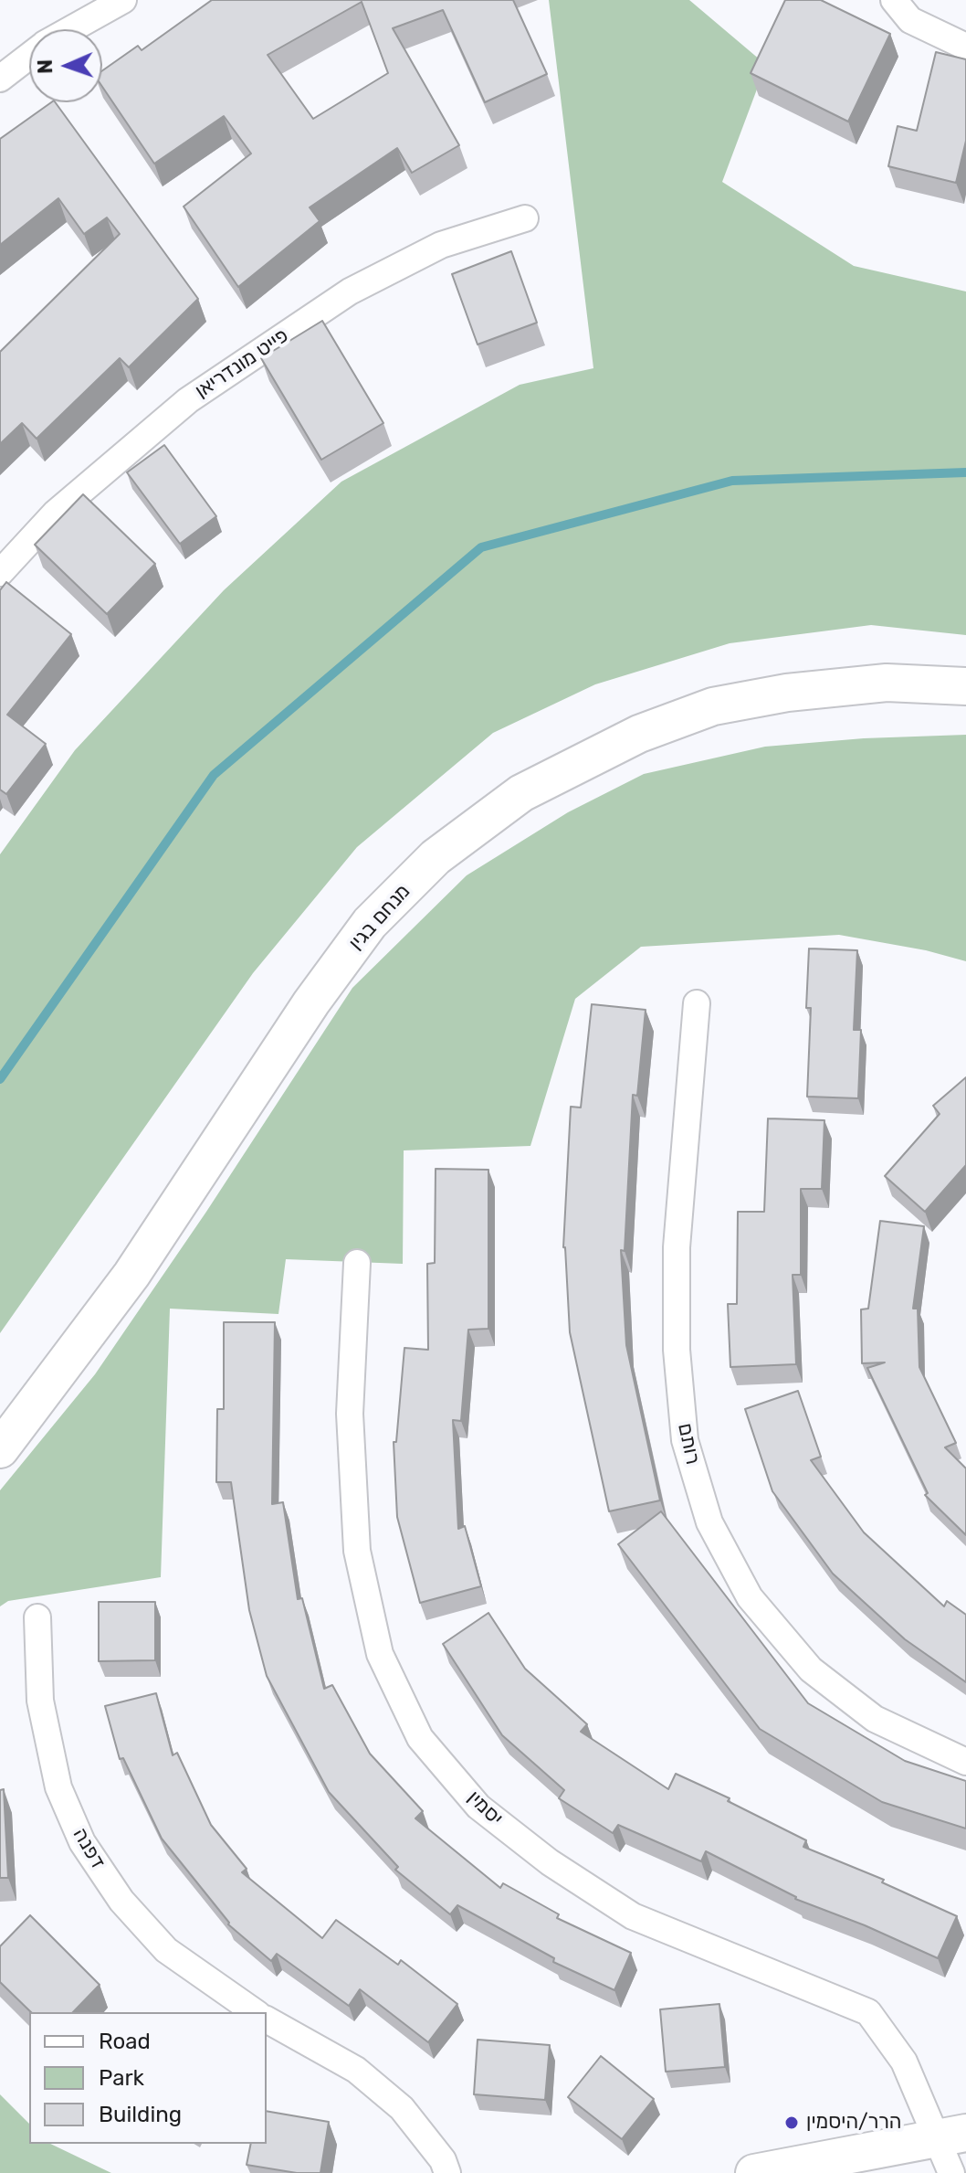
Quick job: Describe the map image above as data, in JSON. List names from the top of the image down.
{
  "streets": {
    "street": [
      "פייט מונדריאן",
      "מנחם בגין",
      "רותם",
      "יסמין",
      "דפנה"
    ]
  },
  "places": ["הרר/היסמין"],
  "legend": ["Road", "Park", "Building"],
  "north": "left"
}
